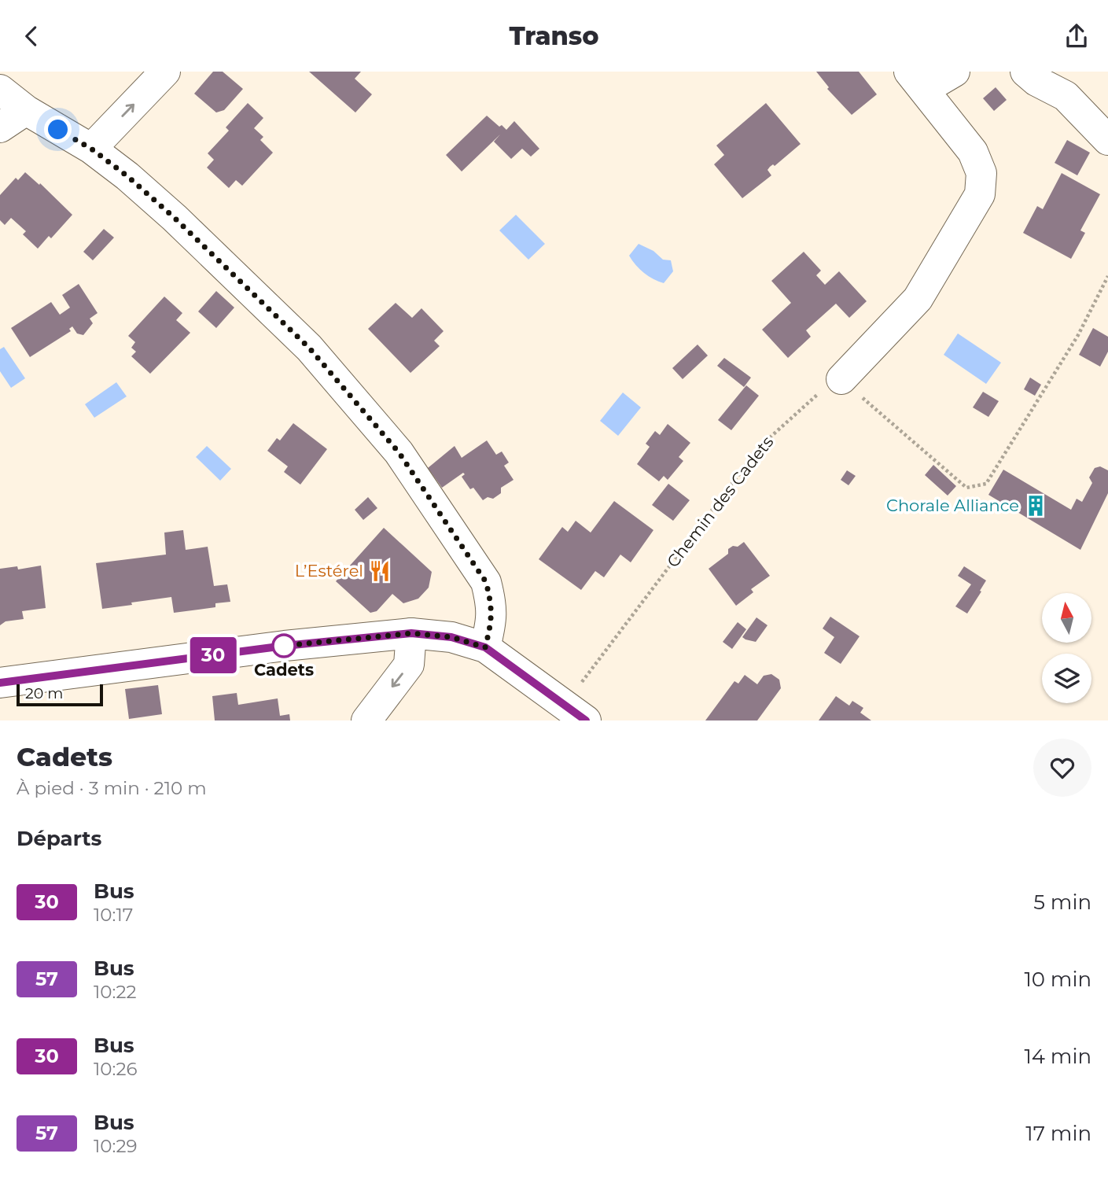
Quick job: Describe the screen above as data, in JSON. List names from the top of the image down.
{
  "streets": {
    "path": ["Chemin des Cadets"]
  },
  "places": {
    "building": ["Chorale Alliance"],
    "restaurant": ["L’Estérel"],
    "other": ["Cadets"]
  },
  "lines": ["bus line 30"],
  "scale_bar": "20 m",
  "north": "top",
  "page": {
    "header": "Transo",
    "on_map": "30",
    "scale": "20 m",
    "heading": [
      ["Cadets", "À pied · 3 min · 210 m"],
      "Départs"
    ],
    "list": [
      {
        "mark": "30",
        "name": "Bus",
        "note": "10:17",
        "value": "5 min"
      },
      {
        "mark": "57",
        "name": "Bus",
        "note": "10:22",
        "value": "10 min"
      },
      {
        "mark": "30",
        "name": "Bus",
        "note": "10:26",
        "value": "14 min"
      },
      {
        "mark": "57",
        "name": "Bus",
        "note": "10:29",
        "value": "17 min"
      }
    ]
  }
}
